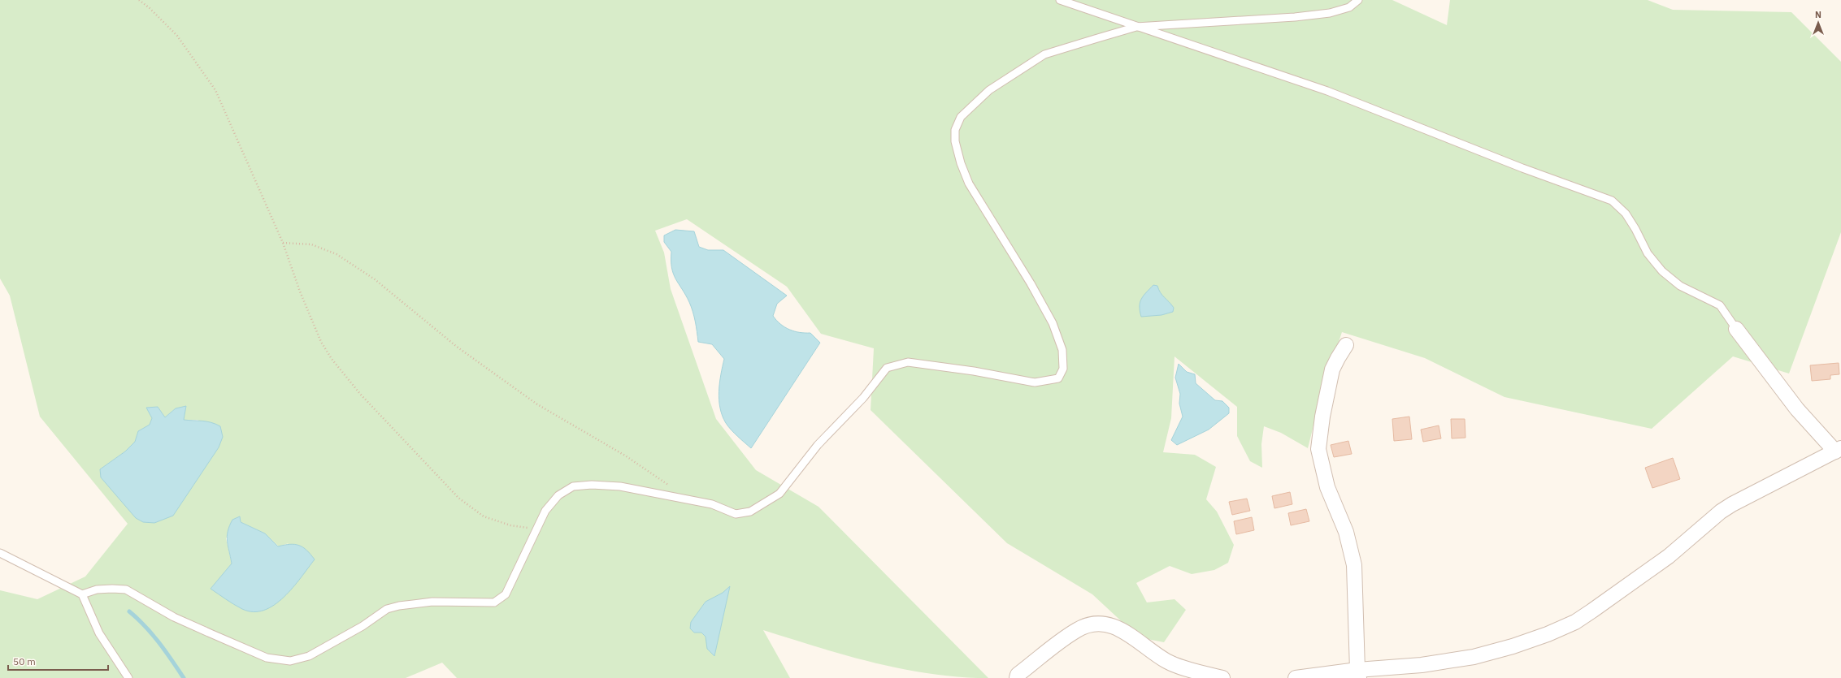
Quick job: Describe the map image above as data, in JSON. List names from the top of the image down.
{
  "scale_bar": "50 m",
  "north": "top"
}
